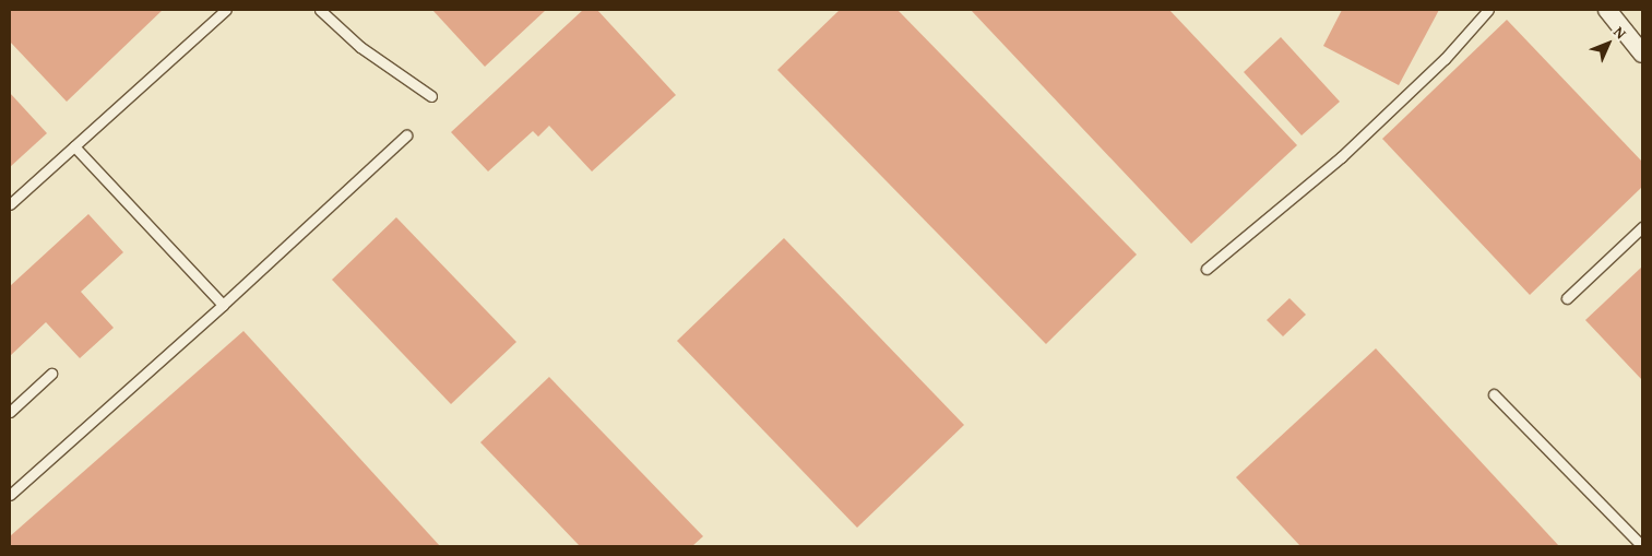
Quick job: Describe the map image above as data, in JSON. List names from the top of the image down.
{
  "north": "top right"
}
